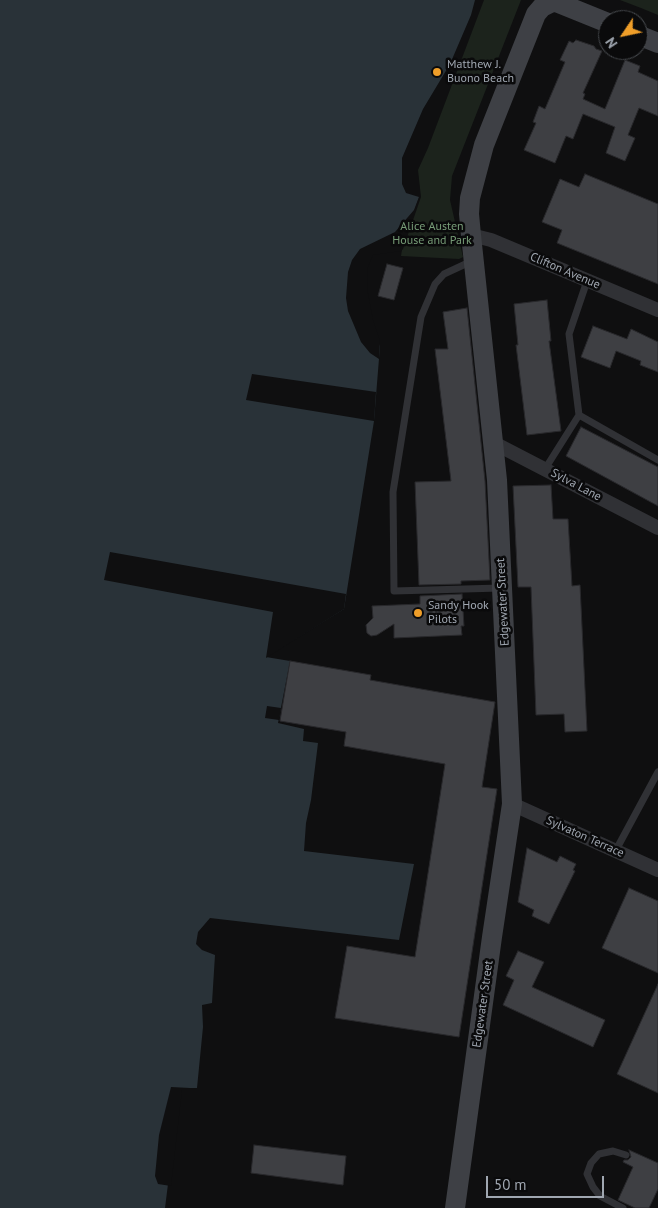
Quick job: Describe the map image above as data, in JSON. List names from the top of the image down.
{
  "streets": {
    "street": [
      "Clifton Avenue",
      "Sylva Lane",
      "Edgewater Street",
      "Sylvaton Terrace"
    ]
  },
  "crossings": [
    ["Clifton Avenue", "Edgewater Street"],
    ["Sylva Lane", "Edgewater Street"],
    ["Edgewater Street", "Sylvaton Terrace"]
  ],
  "parks": ["Alice Austen House and Park"],
  "places": ["Matthew J. Buono Beach", "Sandy Hook Pilots"],
  "scale_bar": "50 m",
  "north": "bottom left"
}
